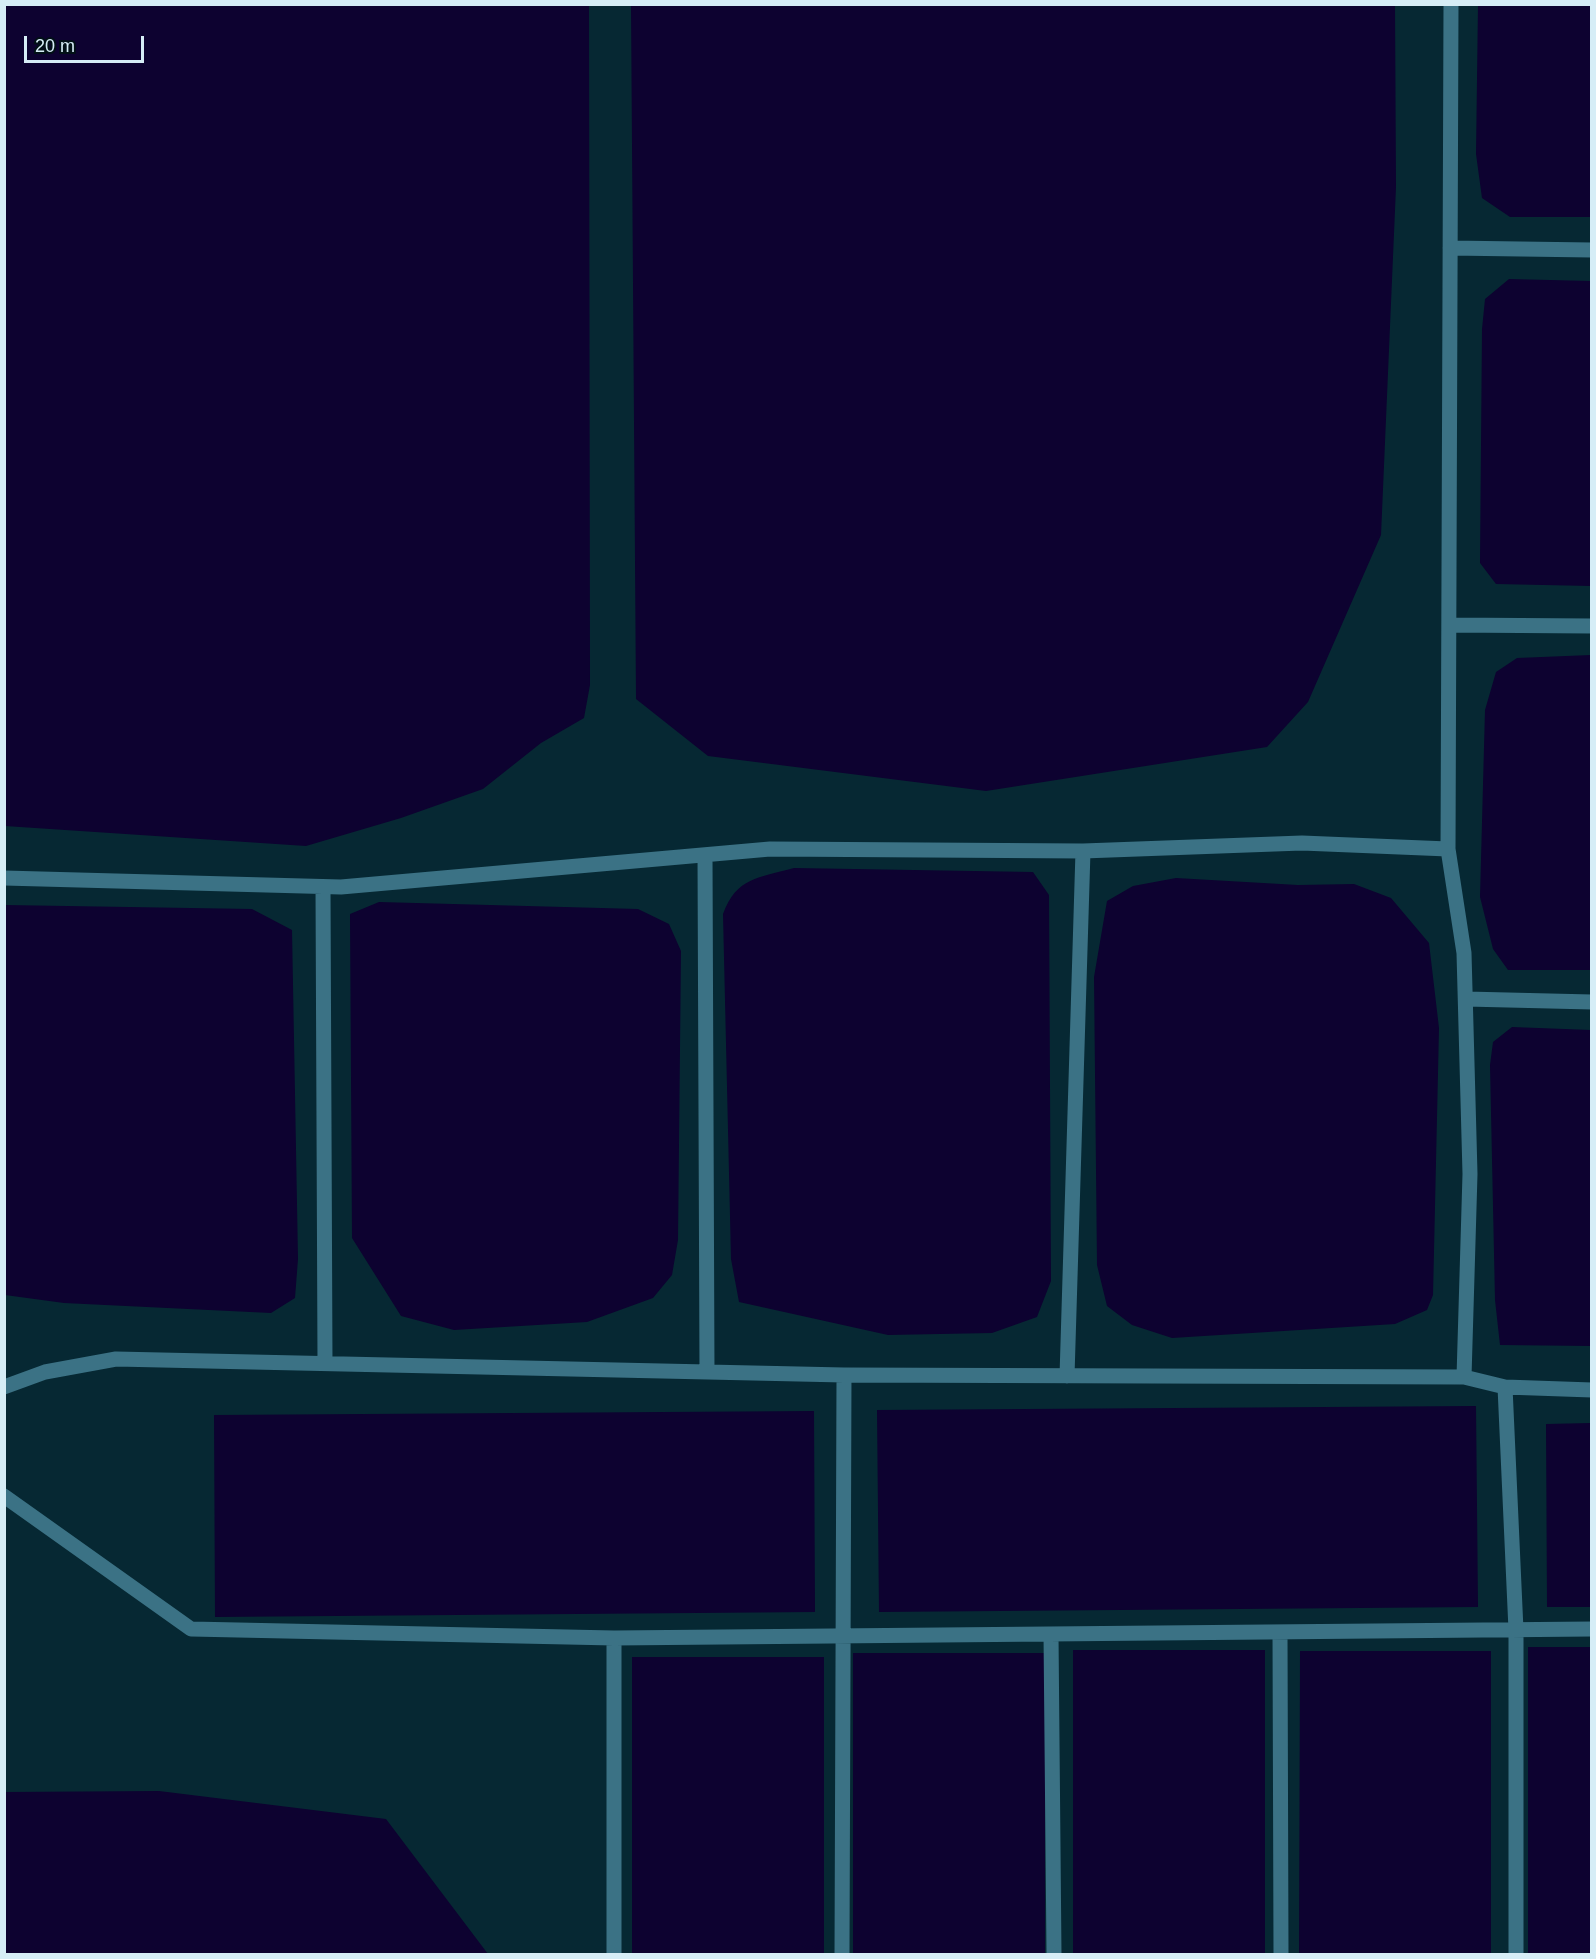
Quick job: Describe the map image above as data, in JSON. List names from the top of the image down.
{
  "scale_bar": "20 m"
}
